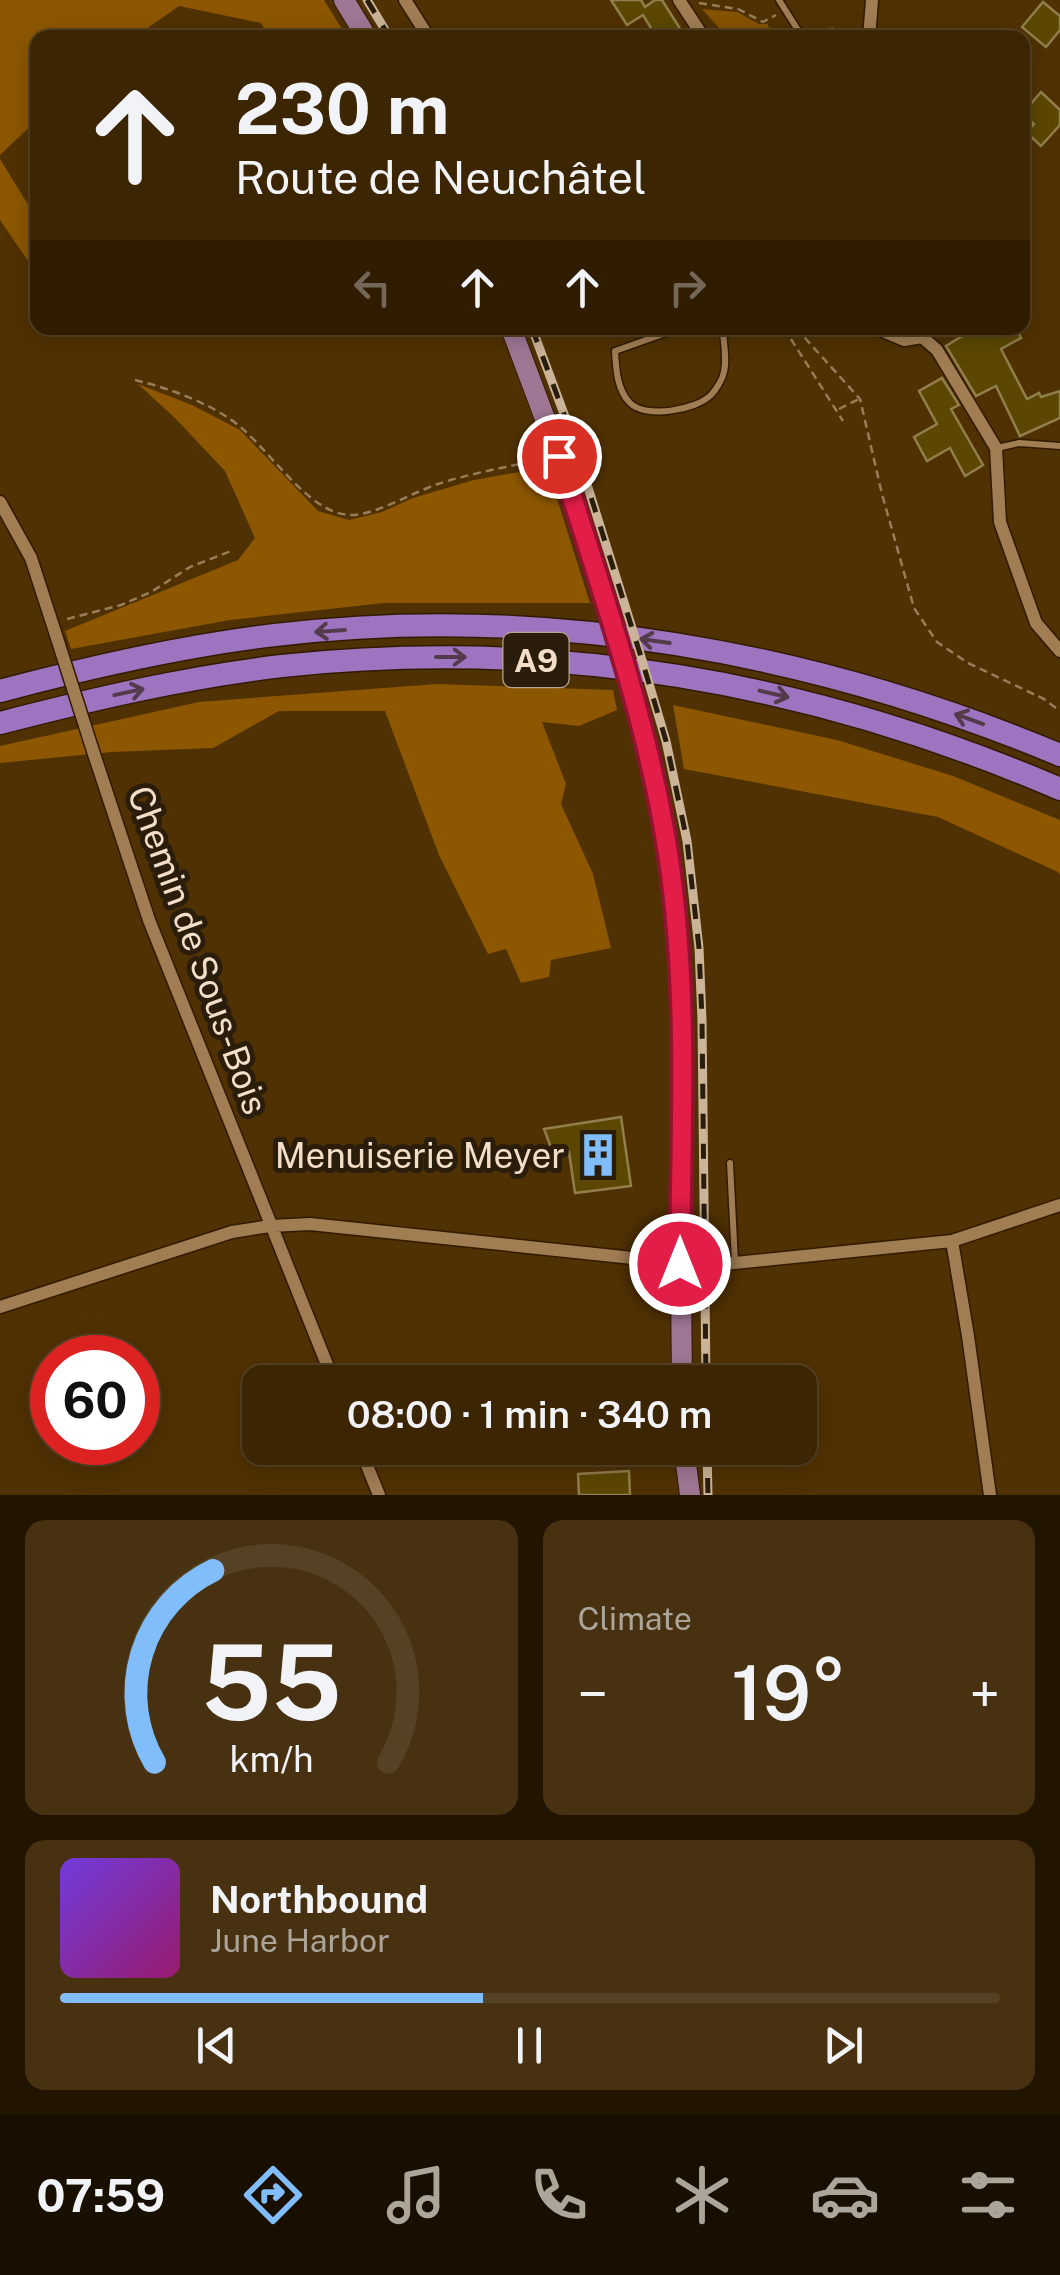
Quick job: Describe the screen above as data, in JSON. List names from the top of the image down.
{
  "streets": {
    "highway": ["A9"],
    "street": ["Chemin de Sous-Bois"]
  },
  "places": {
    "building": ["Menuiserie Meyer"]
  },
  "page": {
    "turn": ["230 m", "Route de Neuchâtel"],
    "limit": "60",
    "trip": "08:00 · 1 min · 340 m",
    "tile": "Climate",
    "heat": ["−", "19°", "+"],
    "song": ["Northbound", "June Harbor"],
    "tabs": "07:59",
    "gauge": ["55", "km/h"]
  }
}
